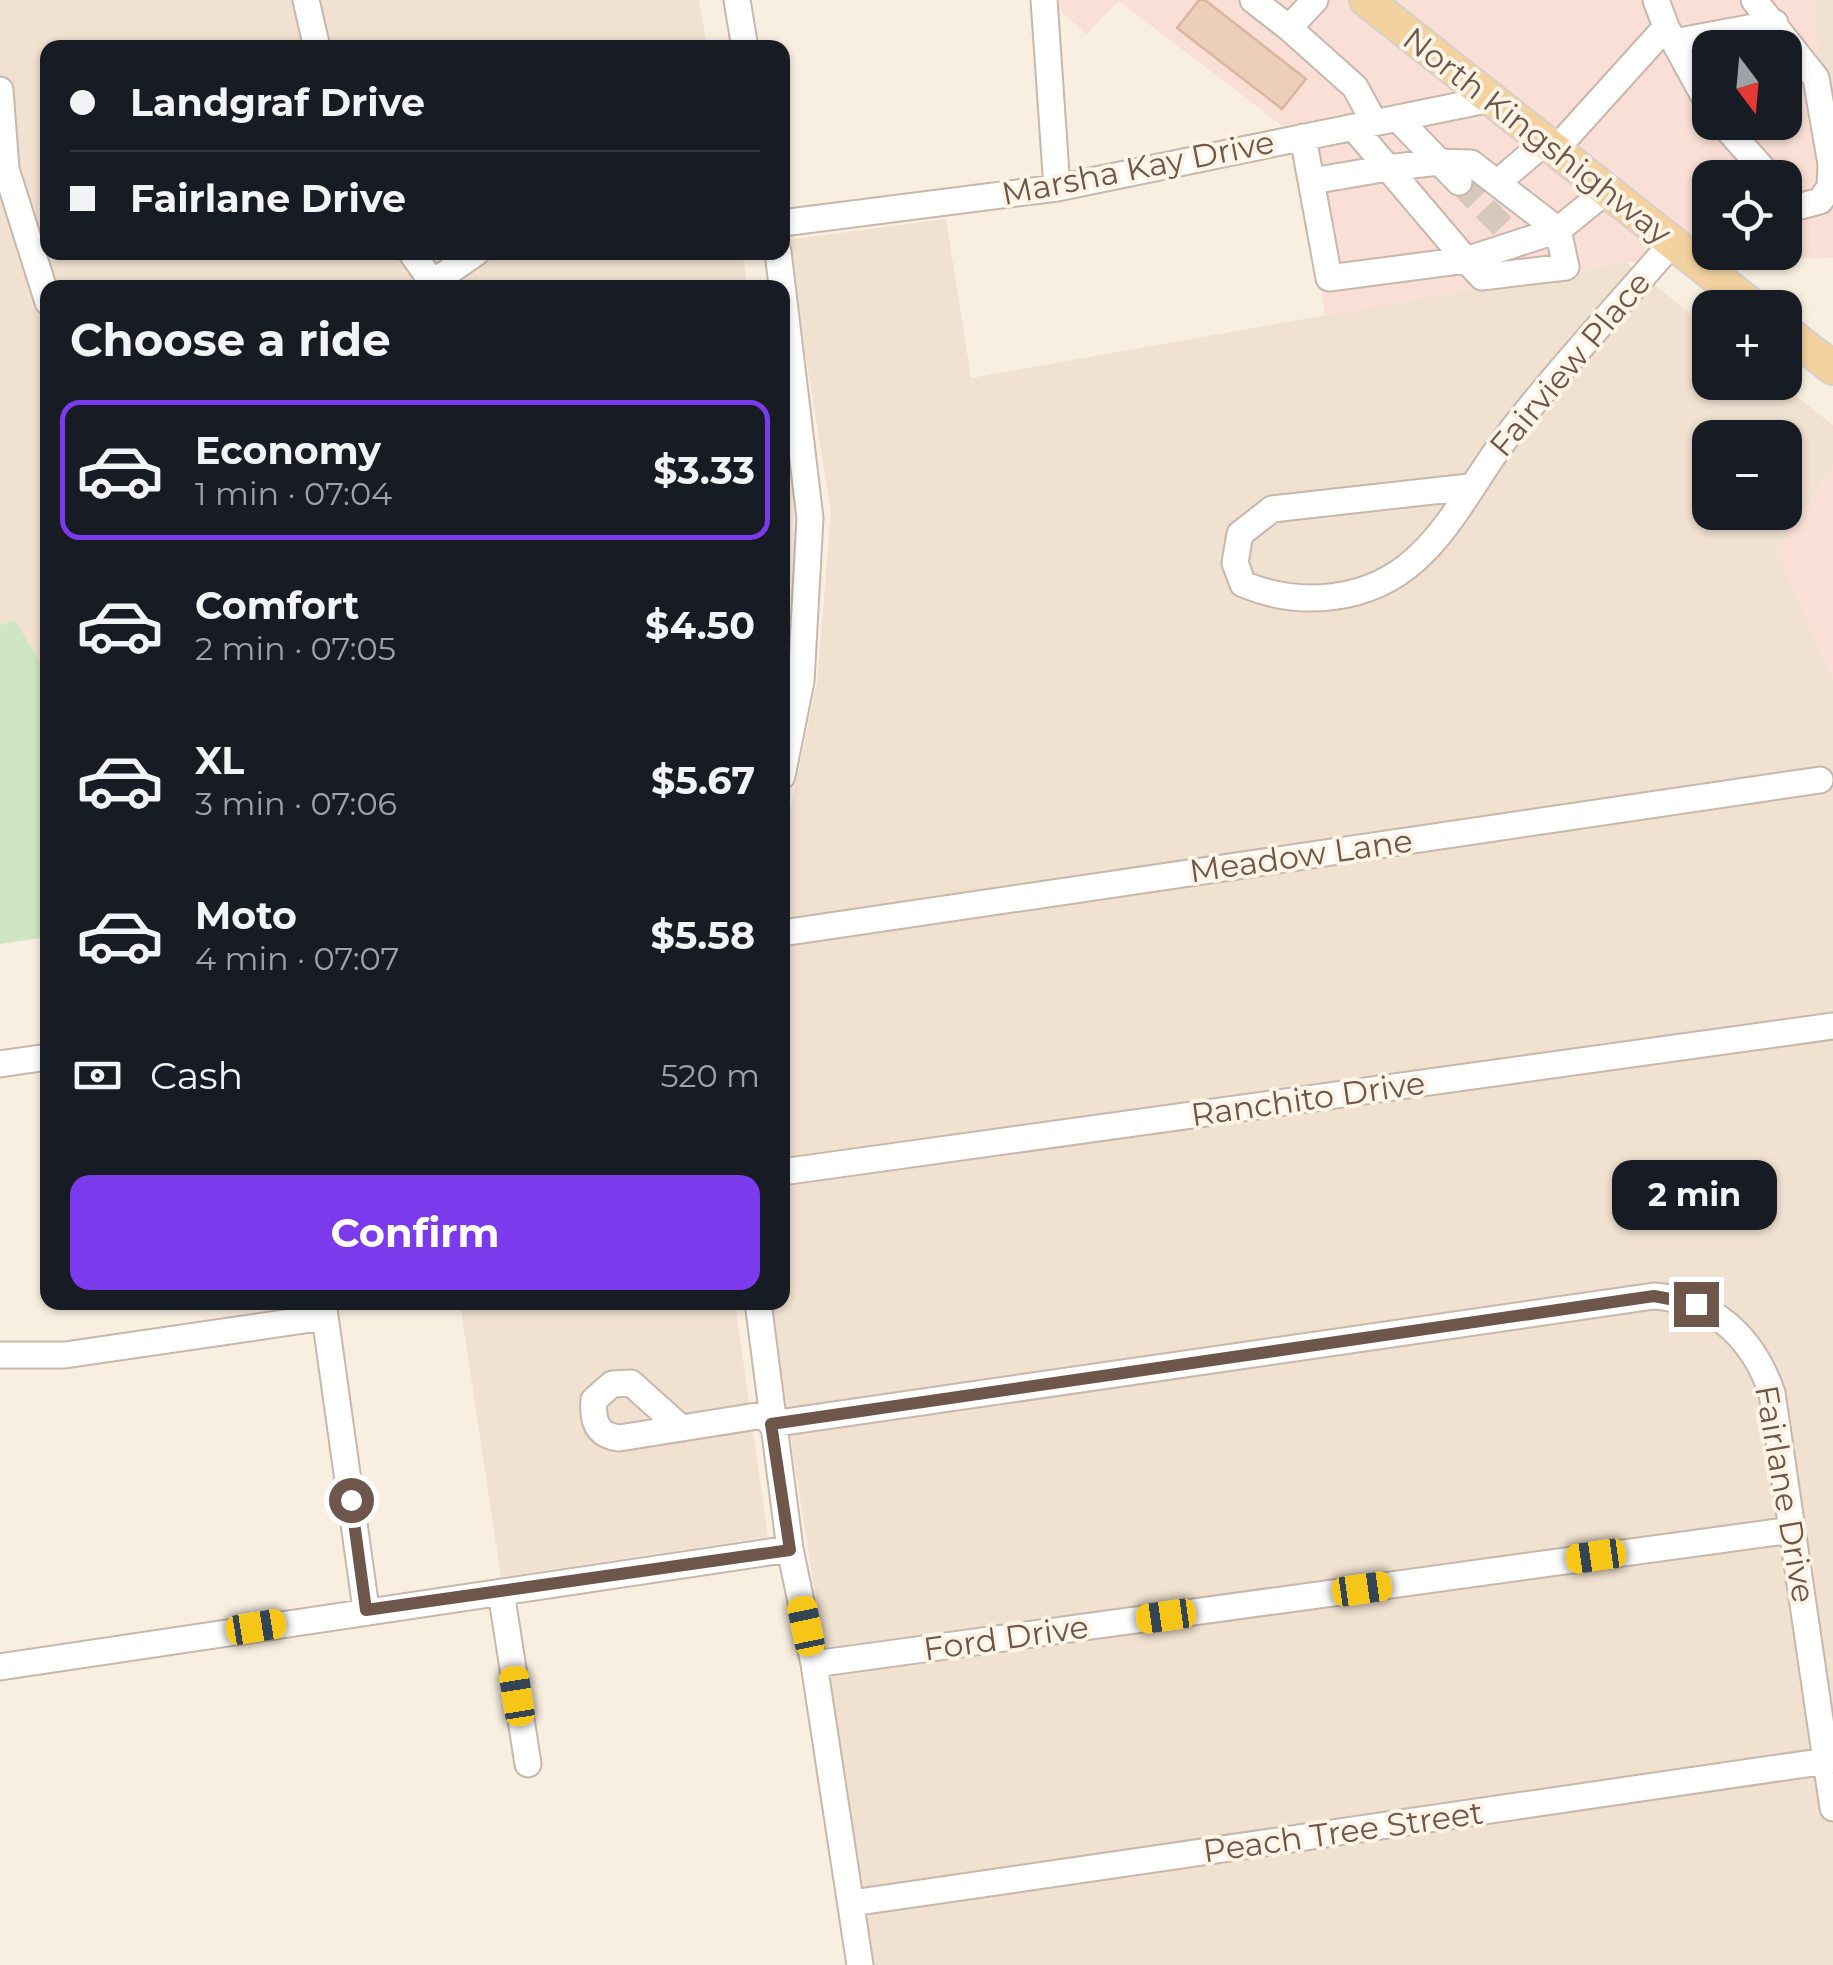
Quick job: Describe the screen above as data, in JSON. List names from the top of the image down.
{
  "streets": {
    "main road": ["North Kingshighway"],
    "street": [
      "Marsha Kay Drive",
      "Fairview Place",
      "Meadow Lane",
      "Ranchito Drive",
      "Fairlane Drive",
      "Ford Drive",
      "Peach Tree Street"
    ]
  },
  "crossings": [
    ["North Kingshighway", "Marsha Kay Drive"],
    ["North Kingshighway", "Fairview Place"],
    ["Fairlane Drive", "Ford Drive"],
    ["Fairlane Drive", "Peach Tree Street"]
  ],
  "north": "bottom",
  "page": {
    "map_buttons": ["+", "−"],
    "banner": ["Landgraf Drive", "Fairlane Drive"],
    "heading": "Choose a ride",
    "list": [
      {
        "name": "Economy",
        "note": "1 min · 07:04",
        "value": "$3.33"
      },
      {
        "name": "Comfort",
        "note": "2 min · 07:05",
        "value": "$4.50"
      },
      {
        "name": "XL",
        "note": "3 min · 07:06",
        "value": "$5.67"
      },
      {
        "name": "Moto",
        "note": "4 min · 07:07",
        "value": "$5.58"
      }
    ],
    "pay": ["Cash", "520 m"],
    "buttons": "Confirm",
    "bubble": "2 min"
  }
}
